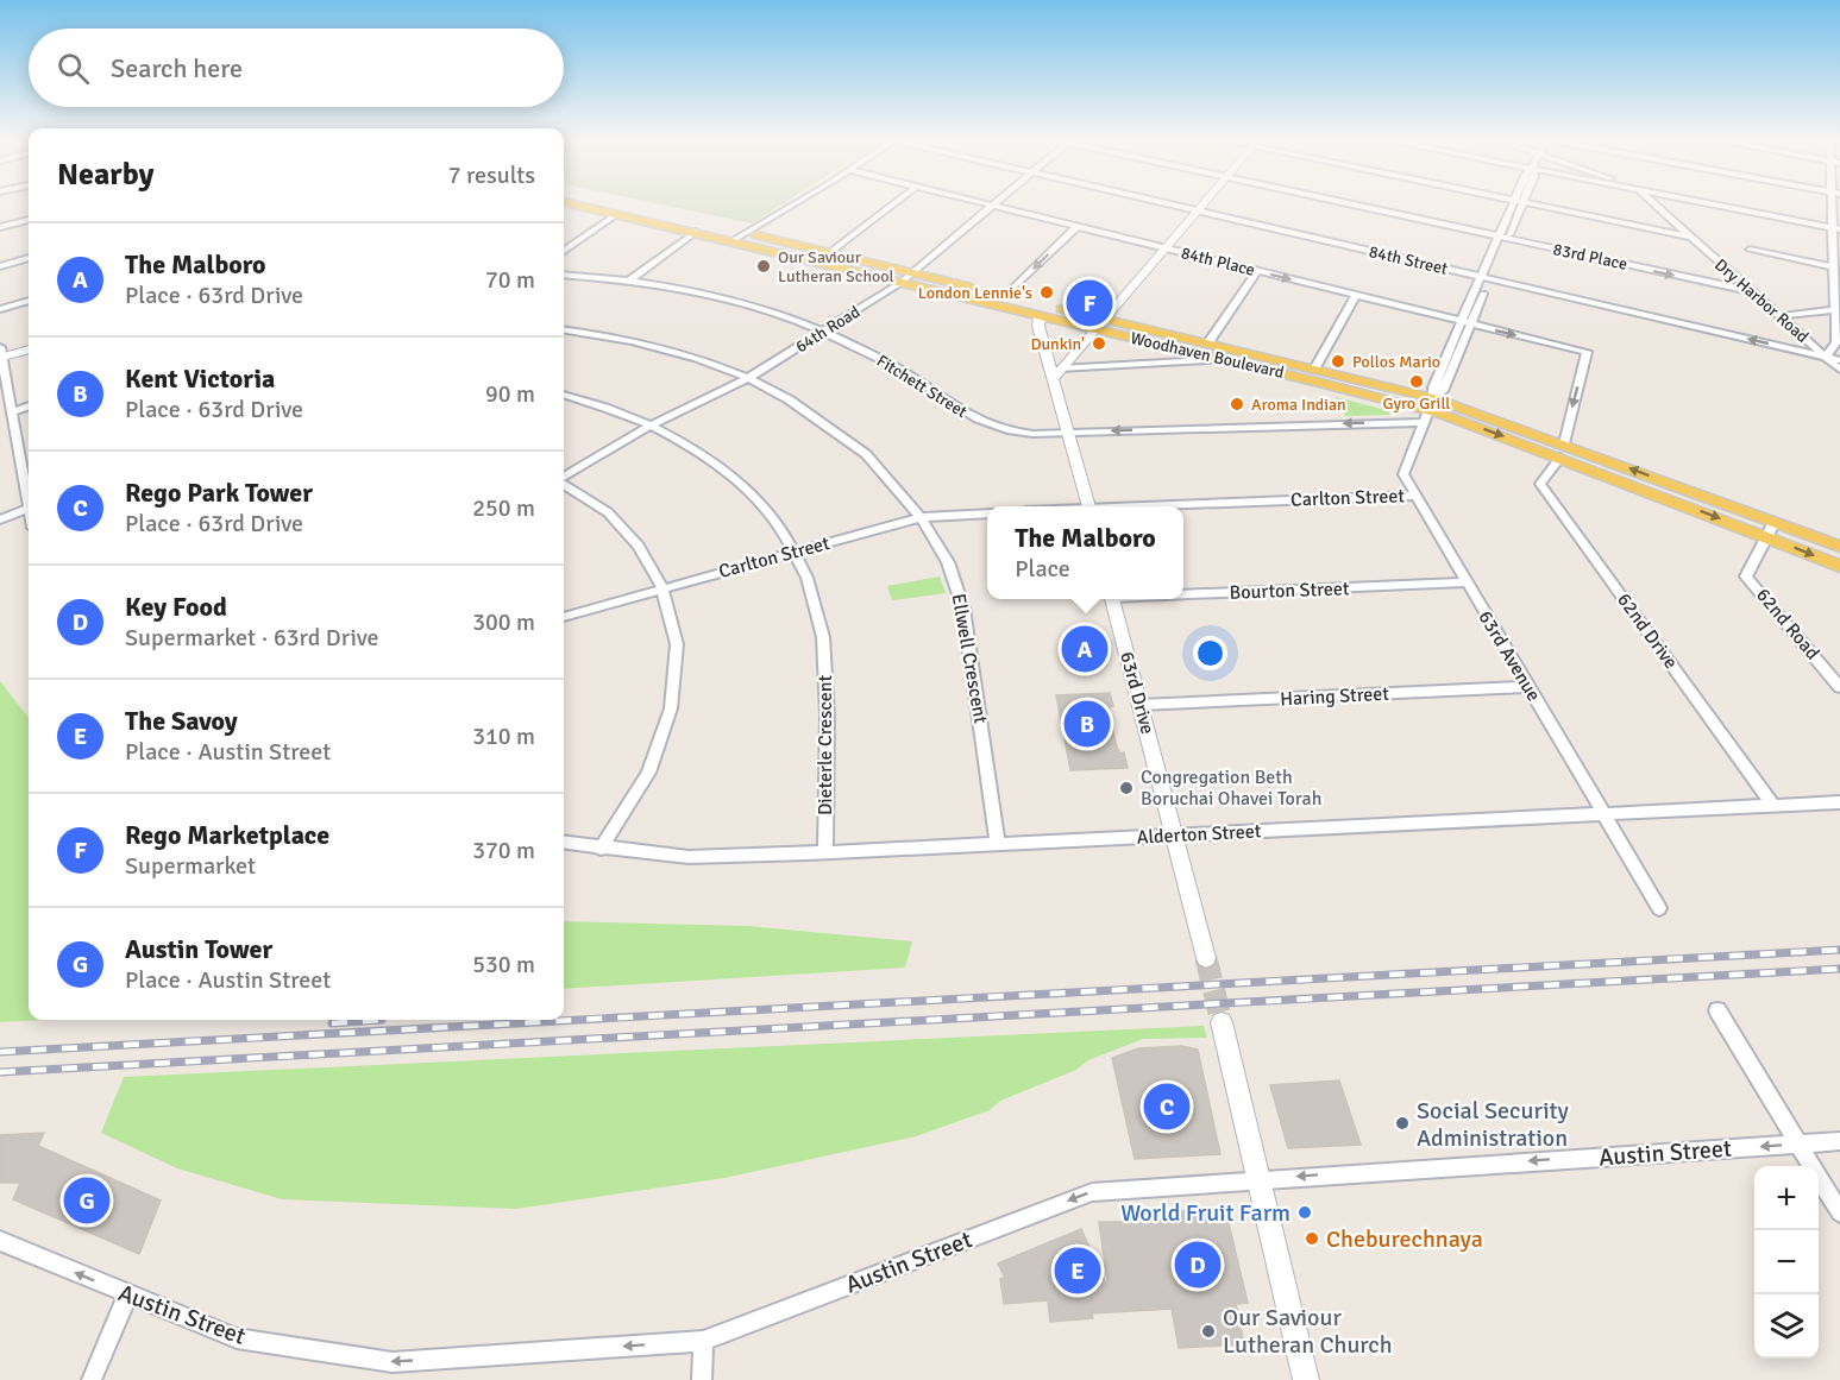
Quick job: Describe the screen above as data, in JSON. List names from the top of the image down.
{
  "streets": {
    "main road": ["Woodhaven Boulevard"],
    "street": [
      "83rd Place",
      "84th Street",
      "84th Place",
      "Dry Harbor Road",
      "64th Road",
      "Fitchett Street",
      "Carlton Street",
      "Bourton Street",
      "62nd Road",
      "62nd Drive",
      "63rd Avenue",
      "Ellwell Crescent",
      "63rd Drive",
      "Haring Street",
      "Dieterle Crescent",
      "Alderton Street",
      "Austin Street"
    ]
  },
  "crossings": [
    ["83rd Place", "Dry Harbor Road"],
    ["83rd Place", "63rd Avenue"],
    ["84th Street", "Dry Harbor Road"],
    ["84th Street", "63rd Avenue"],
    ["84th Place", "64th Road"],
    ["84th Place", "62nd Drive"],
    ["84th Place", "63rd Avenue"],
    ["64th Road", "Woodhaven Boulevard"],
    ["64th Road", "Fitchett Street"],
    ["64th Road", "Ellwell Crescent"],
    ["64th Road", "Dieterle Crescent"],
    ["Woodhaven Boulevard", "Fitchett Street"],
    ["Woodhaven Boulevard", "62nd Road"],
    ["Woodhaven Boulevard", "62nd Drive"],
    ["Woodhaven Boulevard", "63rd Avenue"],
    ["Fitchett Street", "63rd Avenue"],
    ["Carlton Street", "63rd Avenue"],
    ["Carlton Street", "Ellwell Crescent"],
    ["Carlton Street", "Dieterle Crescent"],
    ["Bourton Street", "63rd Avenue"],
    ["62nd Drive", "Alderton Street"],
    ["63rd Avenue", "Haring Street"],
    ["63rd Avenue", "Alderton Street"],
    ["Ellwell Crescent", "Alderton Street"],
    ["63rd Drive", "Haring Street"],
    ["63rd Drive", "Alderton Street"],
    ["Dieterle Crescent", "Alderton Street"]
  ],
  "one_way": ["84th Place", "Austin Street"],
  "places": [
    "Our Saviour Lutheran School",
    "London Lennie's",
    "Dunkin'",
    "Pollos Mario",
    "Gyro Grill",
    "Aroma Indian",
    "Congregation Beth Boruchai Ohavei Torah",
    "Social Security Administration",
    "World Fruit Farm",
    "Cheburechnaya",
    "Our Saviour Lutheran Church"
  ],
  "page": {
    "search": "Search here",
    "heading": ["Nearby", "7 results"],
    "list": [
      {
        "mark": "A",
        "name": "The Malboro",
        "note": "Place · 63rd Drive",
        "value": "70 m"
      },
      {
        "mark": "B",
        "name": "Kent Victoria",
        "note": "Place · 63rd Drive",
        "value": "90 m"
      },
      {
        "mark": "C",
        "name": "Rego Park Tower",
        "note": "Place · 63rd Drive",
        "value": "250 m"
      },
      {
        "mark": "D",
        "name": "Key Food",
        "note": "Supermarket · 63rd Drive",
        "value": "300 m"
      },
      {
        "mark": "E",
        "name": "The Savoy",
        "note": "Place · Austin Street",
        "value": "310 m"
      },
      {
        "mark": "F",
        "name": "Rego Marketplace",
        "note": "Supermarket",
        "value": "370 m"
      },
      {
        "mark": "G",
        "name": "Austin Tower",
        "note": "Place · Austin Street",
        "value": "530 m"
      }
    ],
    "pins": [
      "F",
      "A",
      "B",
      "C",
      "G",
      "D",
      "E"
    ],
    "popup": ["The Malboro", "Place"],
    "map_buttons": ["+", "−"]
  }
}
